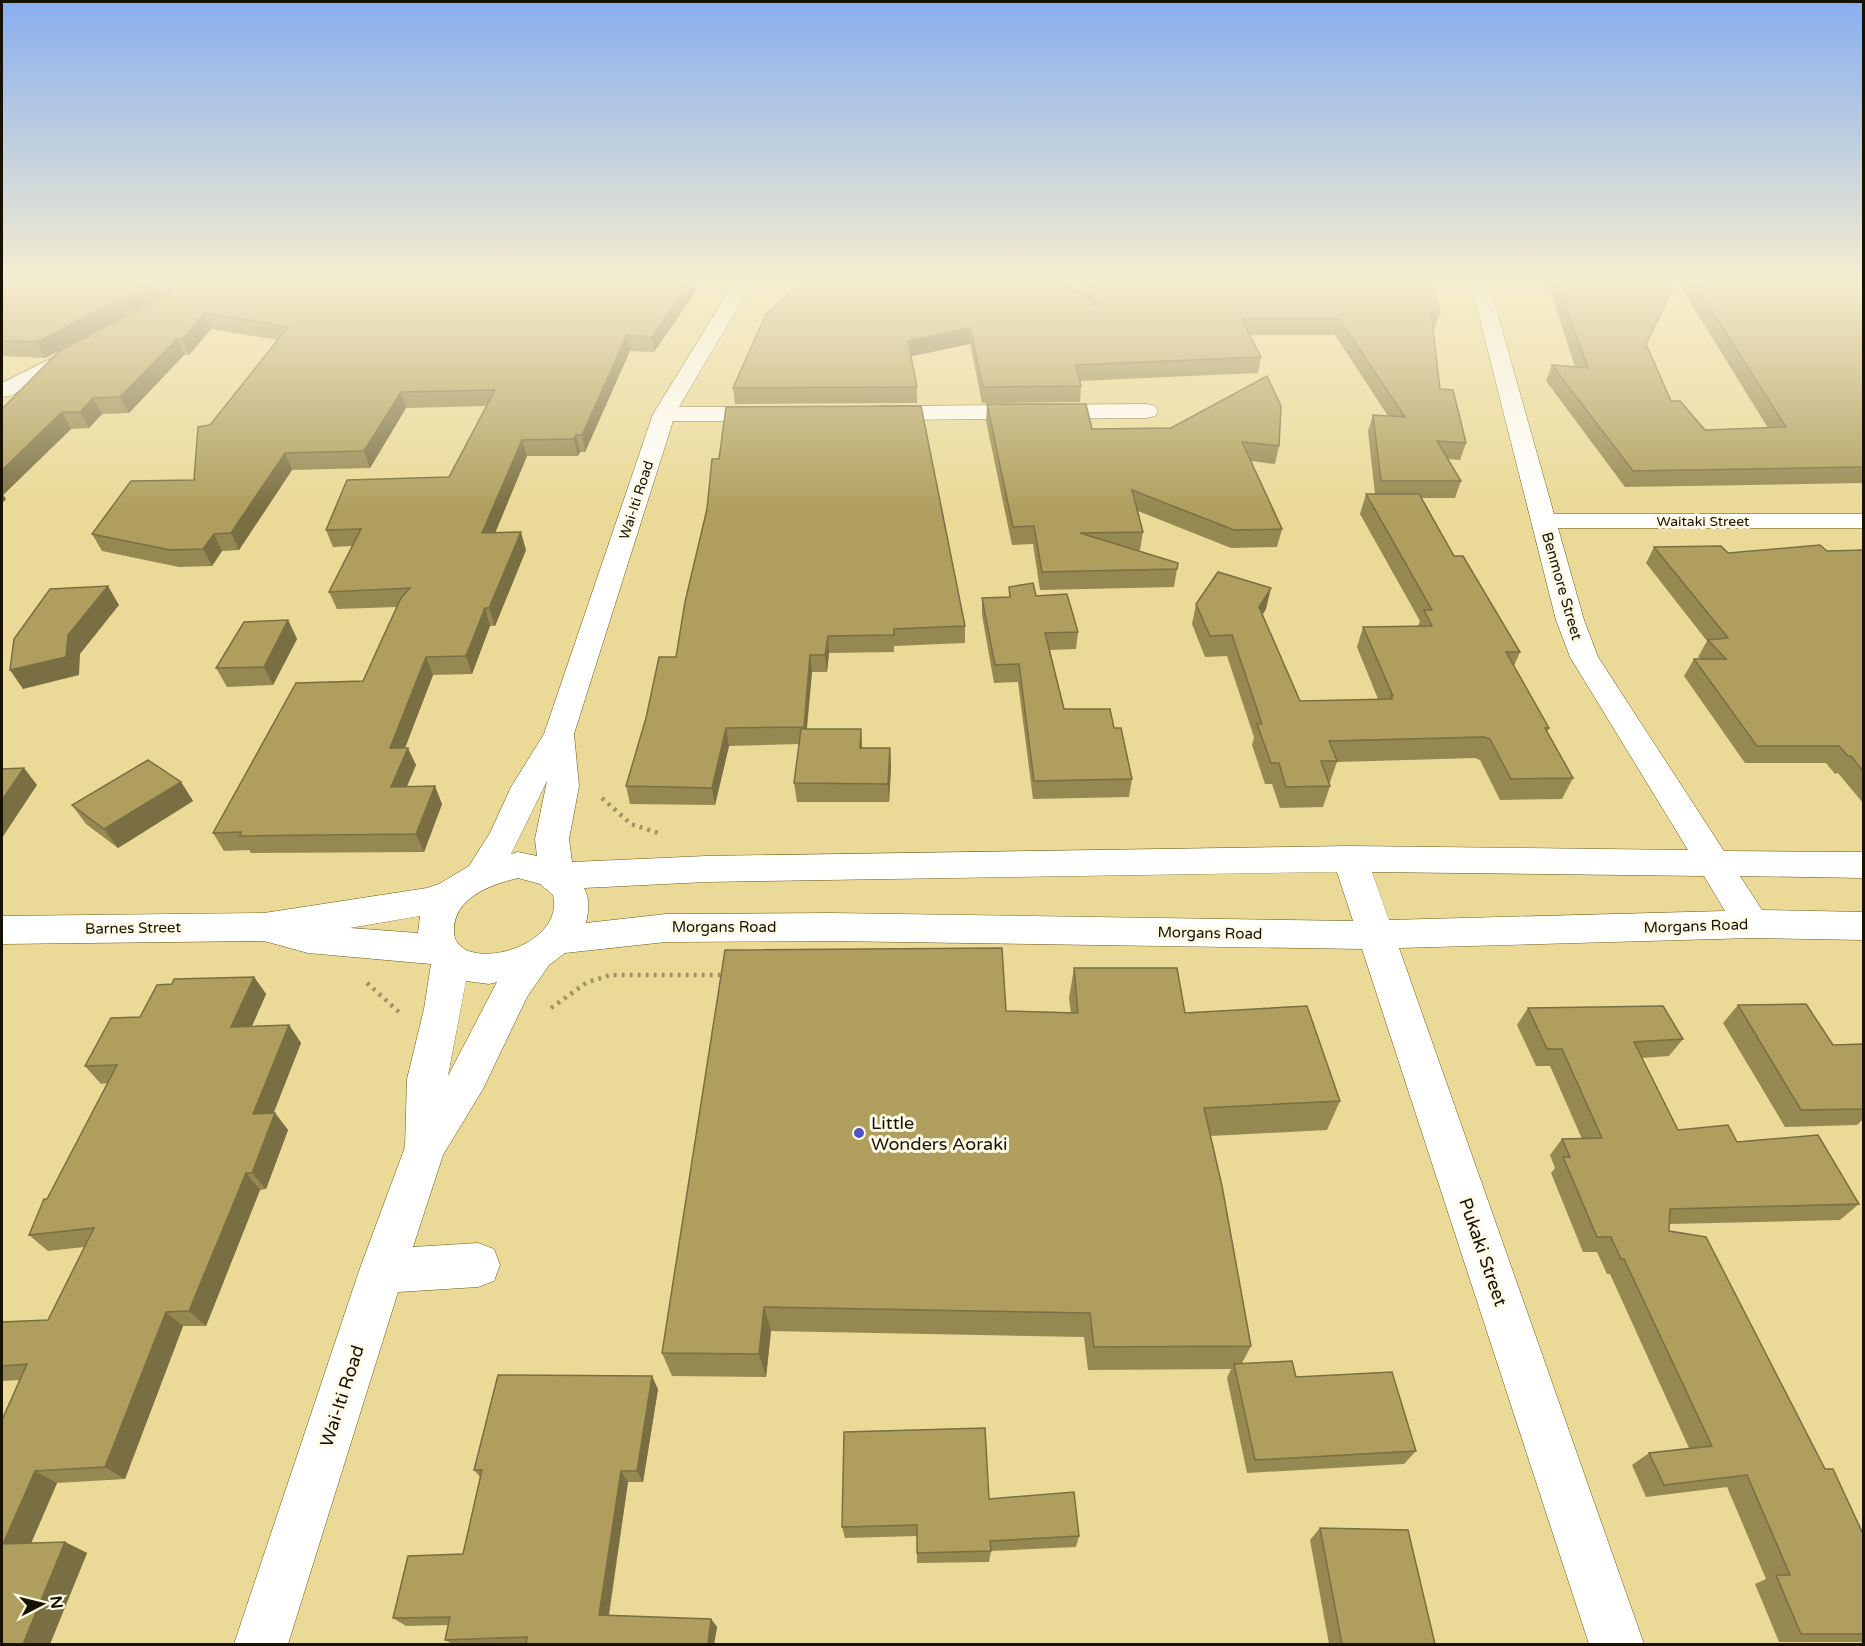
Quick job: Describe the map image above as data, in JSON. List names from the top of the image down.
{
  "streets": {
    "street": [
      "Wai-Iti Road",
      "Waitaki Street",
      "Benmore Street",
      "Morgans Road",
      "Barnes Street",
      "Pukaki Street"
    ]
  },
  "crossings": [
    ["Wai-Iti Road", "Morgans Road"],
    ["Wai-Iti Road", "Barnes Street"],
    ["Waitaki Street", "Benmore Street"],
    ["Benmore Street", "Morgans Road"],
    ["Morgans Road", "Barnes Street"],
    ["Morgans Road", "Pukaki Street"]
  ],
  "places": ["Little Wonders Aoraki"],
  "north": "right"
}
